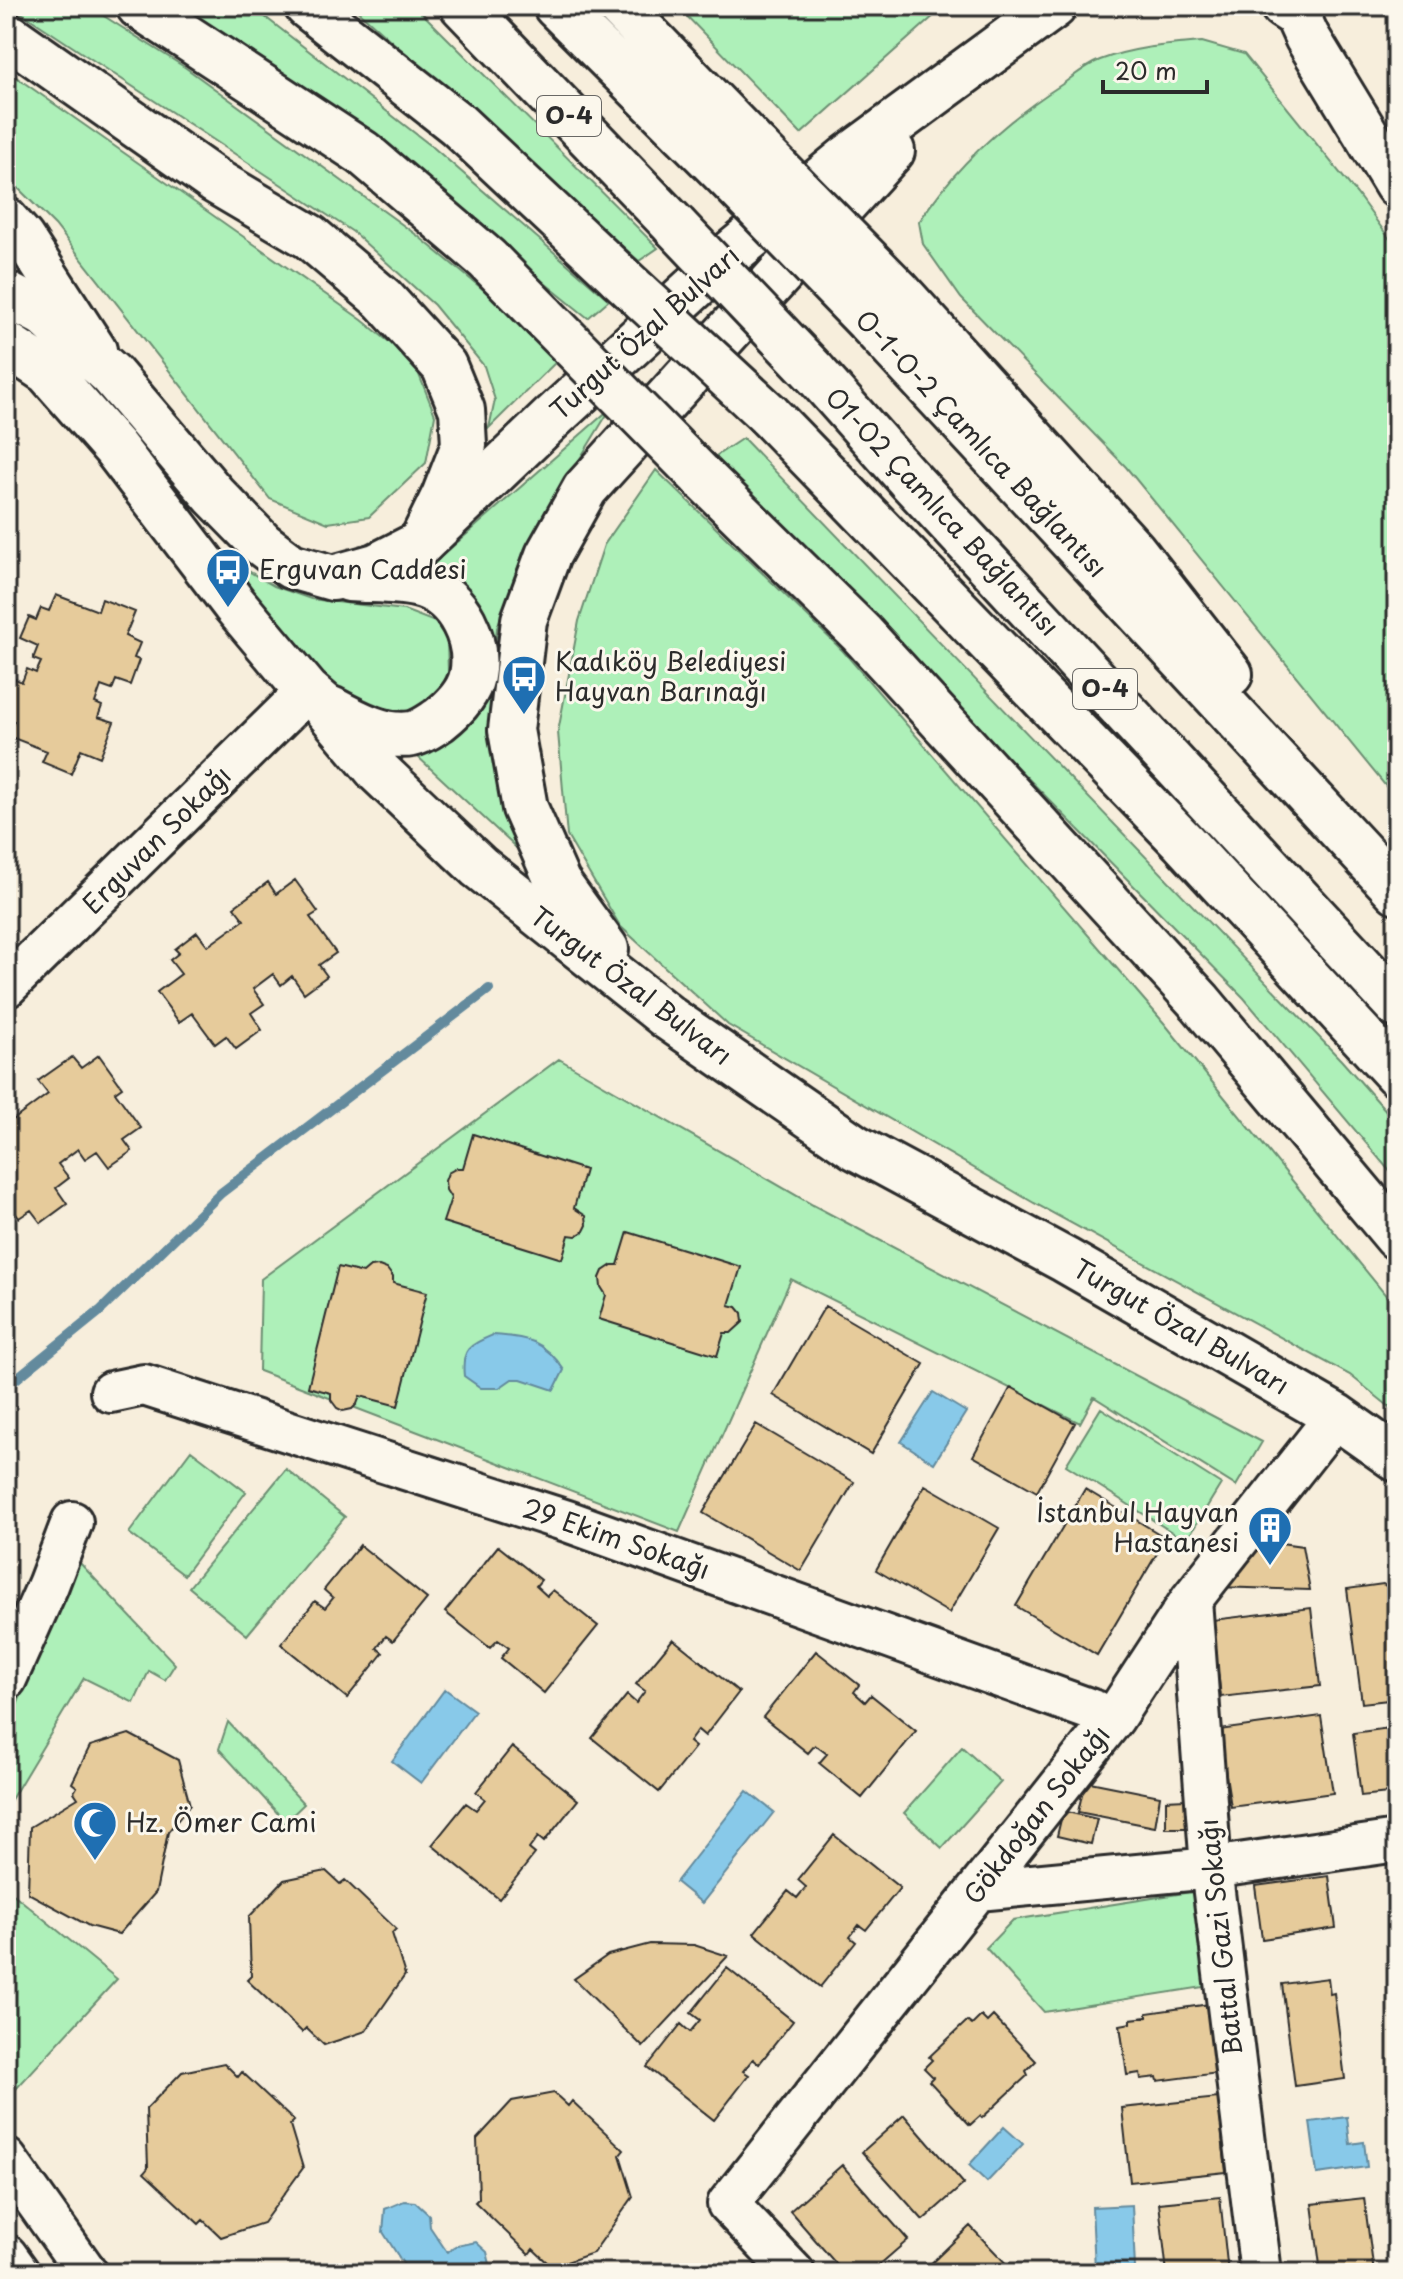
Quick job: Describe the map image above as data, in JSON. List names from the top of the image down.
{
  "streets": {
    "main road": ["O-4", "Turgut Özal Bulvarı", "O1-O2 Çamlıca Bağlantısı"],
    "street": [
      "Erguvan Sokağı",
      "29 Ekim Sokağı",
      "Gökdoğan Sokağı",
      "Battal Gazi Sokağı"
    ]
  },
  "crossings": [
    ["Turgut Özal Bulvarı", "Erguvan Sokağı"],
    ["Turgut Özal Bulvarı", "Gökdoğan Sokağı"],
    ["29 Ekim Sokağı", "Gökdoğan Sokağı"],
    ["Gökdoğan Sokağı", "Battal Gazi Sokağı"]
  ],
  "places": {
    "bus stop": ["Erguvan Caddesi", "Kadıköy Belediyesi Hayvan Barınağı"],
    "building": ["İstanbul Hayvan Hastanesi"],
    "mosque": ["Hz. Ömer Cami"]
  },
  "scale_bar": "20 m"
}
